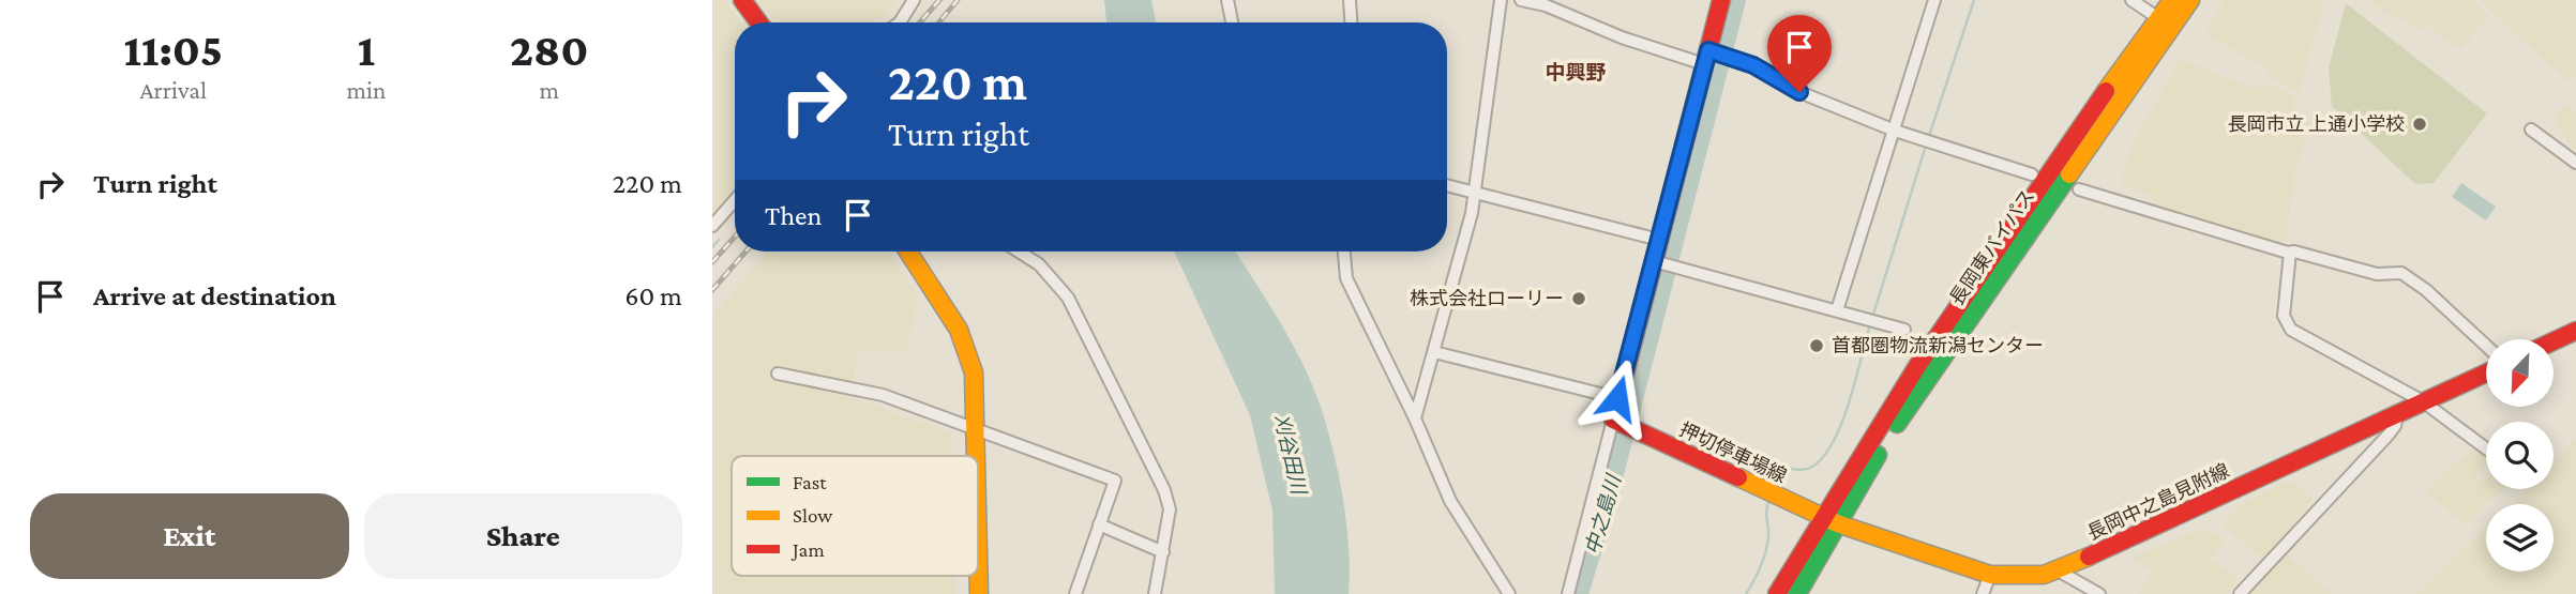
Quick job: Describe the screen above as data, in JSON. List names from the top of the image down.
{
  "streets": {
    "main road": ["長岡東バイパス", "押切停車場線", "長岡中之島見附線"]
  },
  "crossings": [
    ["長岡東バイパス", "押切停車場線"],
    ["長岡東バイパス", "長岡中之島見附線"],
    ["押切停車場線", "長岡中之島見附線"]
  ],
  "districts": ["中興野"],
  "water": ["刈谷田川", "中之島川"],
  "places": ["長岡市立 上通小学校", "株式会社ローリー", "首都圏物流新潟センター"],
  "legend": ["Fast", "Slow", "Jam"],
  "north": "bottom left",
  "page": {
    "eta": [
      "11:05",
      "Arrival",
      "1",
      "min",
      "280",
      "m"
    ],
    "turn": ["220 m", "Turn right"],
    "list": [
      {
        "name": "Turn right",
        "value": "220 m"
      },
      {
        "name": "Arrive at destination",
        "value": "60 m"
      }
    ],
    "then": "Then",
    "buttons": ["Exit", "Share"]
  }
}
